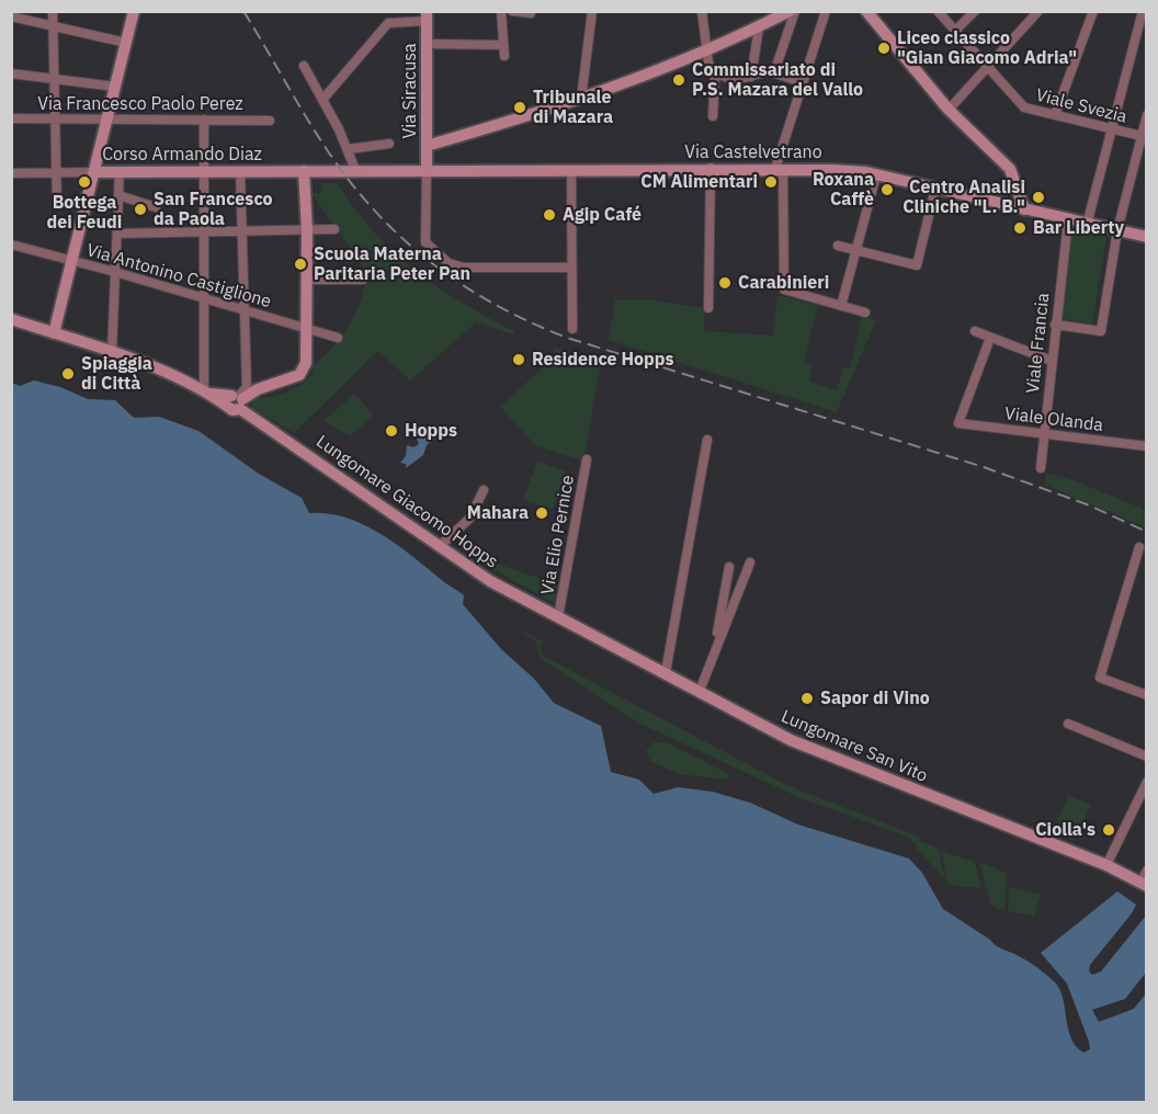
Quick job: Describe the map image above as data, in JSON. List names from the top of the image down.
{
  "streets": {
    "main road": [
      "Via Siracusa",
      "Via Castelvetrano",
      "Corso Armando Diaz",
      "Lungomare Giacomo Hopps",
      "Lungomare San Vito"
    ],
    "street": [
      "Via Francesco Paolo Perez",
      "Viale Svezia",
      "Via Antonino Castiglione",
      "Viale Francia",
      "Viale Olanda",
      "Via Elio Pernice"
    ]
  },
  "crossings": [
    ["Via Siracusa", "Via Castelvetrano"],
    ["Via Castelvetrano", "Corso Armando Diaz"],
    ["Via Castelvetrano", "Viale Francia"],
    ["Viale Francia", "Viale Olanda"],
    ["Lungomare Giacomo Hopps", "Via Elio Pernice"],
    ["Lungomare Giacomo Hopps", "Lungomare San Vito"],
    ["Via Elio Pernice", "Lungomare San Vito"]
  ],
  "places": [
    "Liceo classico \"Gian Giacomo Adria\"",
    "Commissariato di P.S. Mazara del Vallo",
    "Tribunale di Mazara",
    "Bottega dei Feudi",
    "CM Alimentari",
    "Roxana Caffè",
    "Centro Analisi Cliniche \"L. B.\"",
    "San Francesco da Paola",
    "Agip Café",
    "Bar Liberty",
    "Scuola Materna Paritaria Peter Pan",
    "Carabinieri",
    "Residence Hopps",
    "Spiaggia di Città",
    "Hopps",
    "Mahara",
    "Sapor di Vino",
    "Ciolla's"
  ]
}
